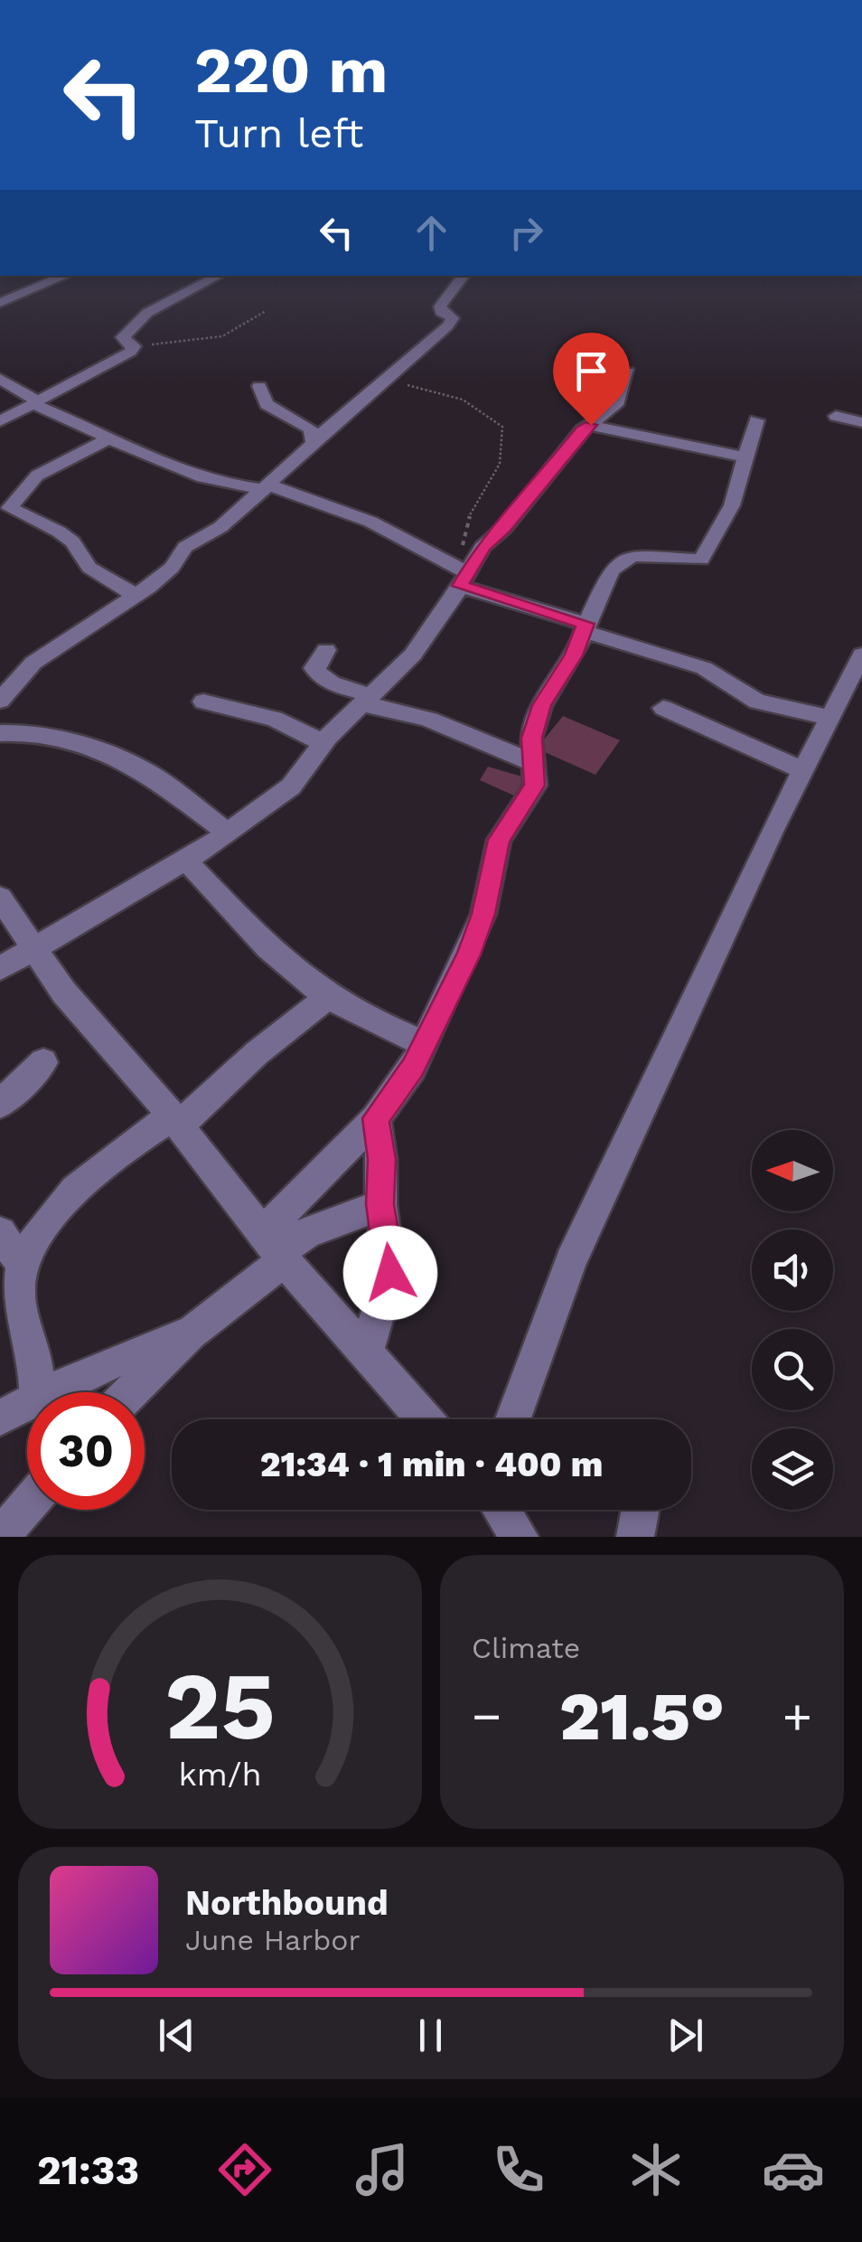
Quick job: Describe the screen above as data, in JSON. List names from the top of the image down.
{
  "north": "left",
  "page": {
    "turn": ["220 m", "Turn left"],
    "limit": "30",
    "trip": "21:34 · 1 min · 400 m",
    "tile": "Climate",
    "heat": ["−", "21.5°", "+"],
    "song": ["Northbound", "June Harbor"],
    "tabs": "21:33",
    "gauge": ["25", "km/h"]
  }
}
